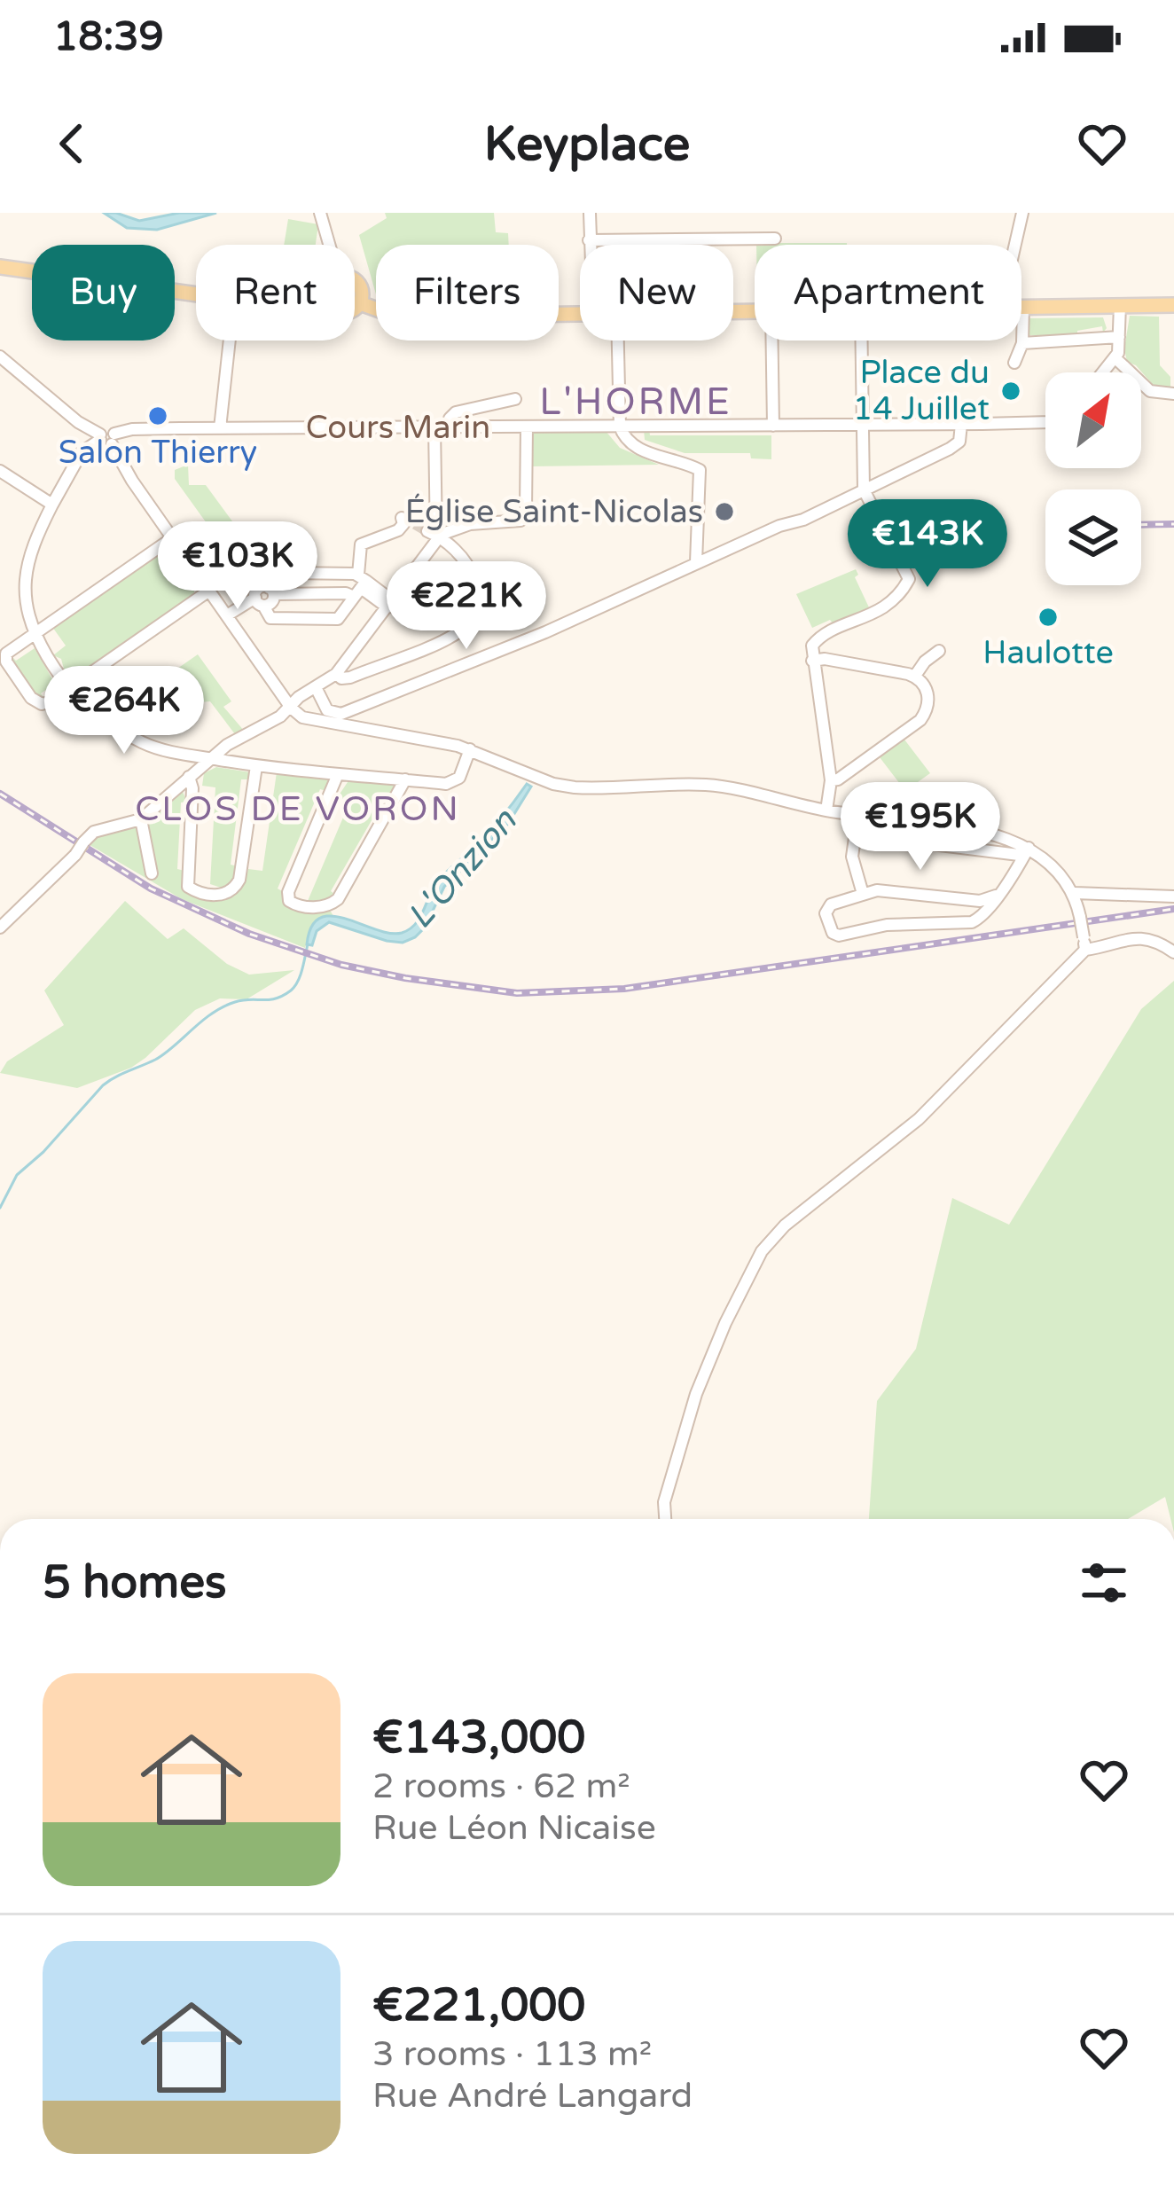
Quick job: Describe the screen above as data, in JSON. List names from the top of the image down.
{
  "streets": {
    "street": ["Cours Marin"]
  },
  "districts": ["L'HORME", "CLOS DE VORON"],
  "water": ["L'Onzion"],
  "places": [
    "Place du 14 Juillet",
    "Salon Thierry",
    "Église Saint-Nicolas",
    "Haulotte"
  ],
  "north": "top right",
  "page": {
    "status": "18:39",
    "header": "Keyplace",
    "chip": [
      "Buy",
      "Rent",
      "Filters",
      "New",
      "Apartment"
    ],
    "price": [
      "€143K",
      "€103K",
      "€221K",
      "€264K",
      "€195K"
    ],
    "heading": "5 homes",
    "list": [
      {
        "name": "€143,000",
        "note": "2 rooms · 62 m² · Rue Léon Nicaise"
      },
      {
        "name": "€221,000",
        "note": "3 rooms · 113 m² · Rue André Langard"
      }
    ]
  }
}
